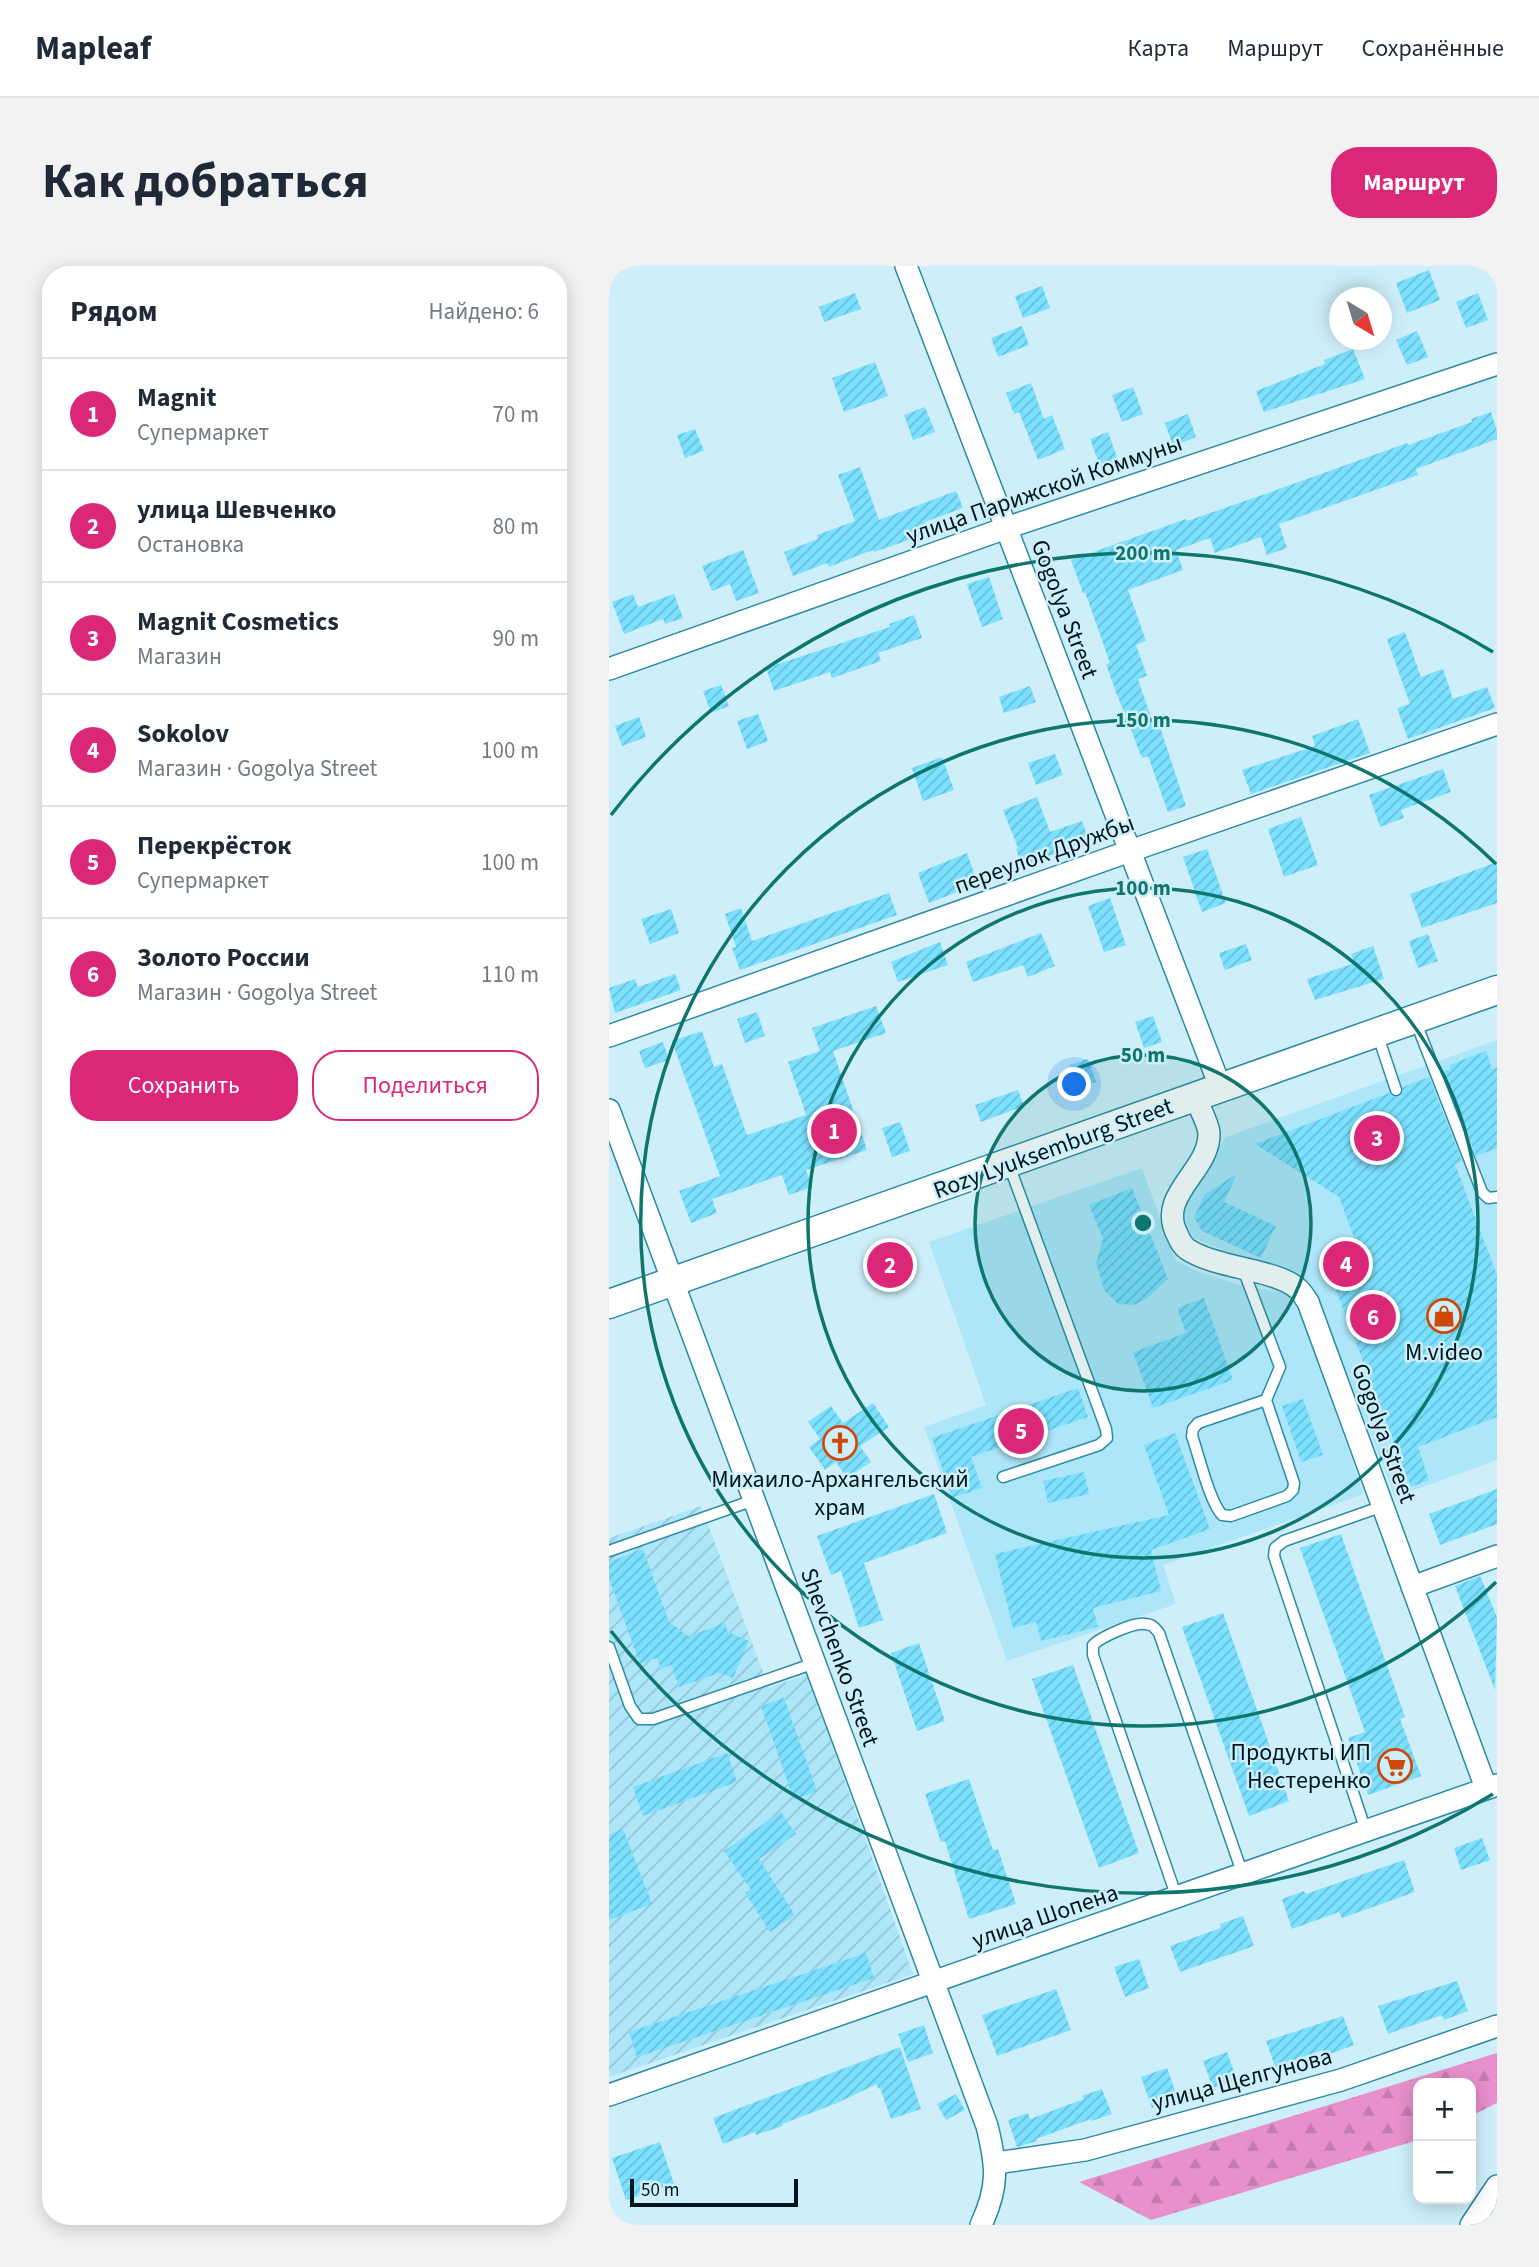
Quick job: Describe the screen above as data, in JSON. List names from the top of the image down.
{
  "streets": {
    "main road": ["Rozy Lyuksemburg Street"],
    "street": [
      "улица Парижской Коммуны",
      "Gogolya Street",
      "переулок Дружбы",
      "Shevchenko Street",
      "улица Шопена",
      "улица Щелгунова"
    ]
  },
  "crossings": [
    ["улица Парижской Коммуны", "Gogolya Street"],
    ["Gogolya Street", "переулок Дружбы"],
    ["Gogolya Street", "Rozy Lyuksemburg Street"],
    ["Gogolya Street", "улица Шопена"],
    ["Rozy Lyuksemburg Street", "Shevchenko Street"],
    ["Shevchenko Street", "улица Шопена"],
    ["Shevchenko Street", "улица Щелгунова"]
  ],
  "places": {
    "shop": ["M.video"],
    "church": ["Михаило-Архангельский храм"],
    "supermarket": ["Продукты ИП Нестеренко"]
  },
  "scale_bar": "50 m",
  "north": "bottom right",
  "page": {
    "header": "Mapleaf",
    "nav": ["Карта", "Маршрут", "Сохранённые"],
    "title": "Как добраться",
    "buttons": [
      "Маршрут",
      ["Сохранить", "Поделиться"]
    ],
    "heading": ["Рядом", "Найдено: 6"],
    "list": [
      {
        "mark": "1",
        "name": "Magnit",
        "note": "Супермаркет",
        "value": "70 m"
      },
      {
        "mark": "2",
        "name": "улица Шевченко",
        "note": "Остановка",
        "value": "80 m"
      },
      {
        "mark": "3",
        "name": "Magnit Cosmetics",
        "note": "Магазин",
        "value": "90 m"
      },
      {
        "mark": "4",
        "name": "Sokolov",
        "note": "Магазин · Gogolya Street",
        "value": "100 m"
      },
      {
        "mark": "5",
        "name": "Перекрёсток",
        "note": "Супермаркет",
        "value": "100 m"
      },
      {
        "mark": "6",
        "name": "Золото России",
        "note": "Магазин · Gogolya Street",
        "value": "110 m"
      }
    ],
    "pins": [
      "1",
      "3",
      "4",
      "2",
      "6",
      "5"
    ],
    "map_buttons": ["+", "−"],
    "scale": "50 m"
  },
  "rings": [
    "200 m",
    "150 m",
    "100 m",
    "50 m"
  ]
}
